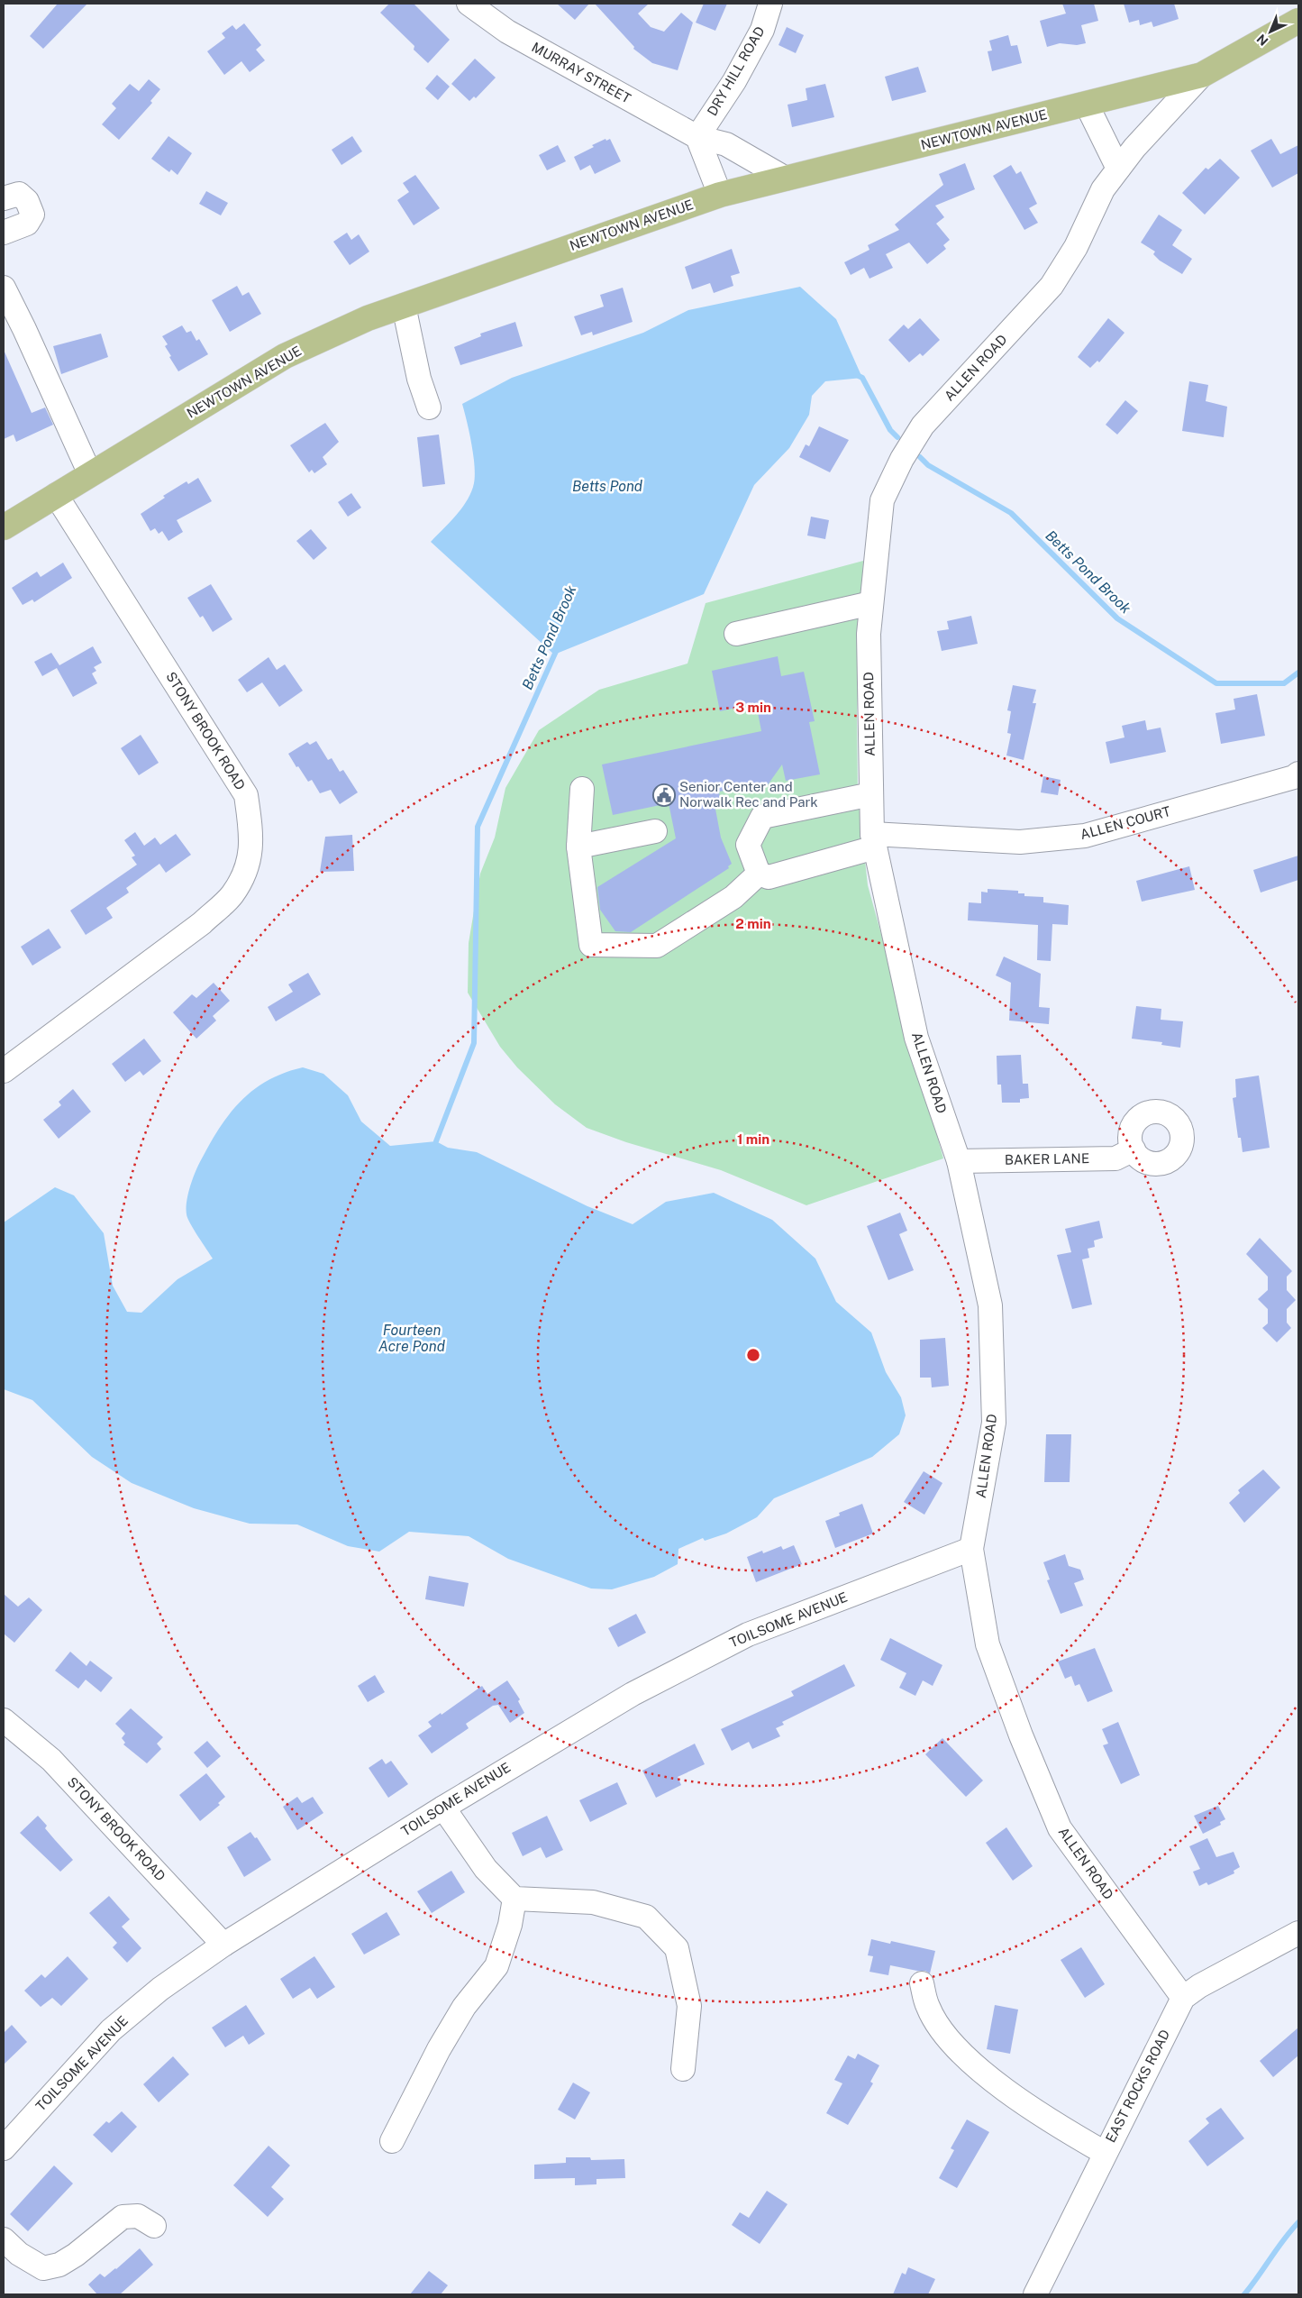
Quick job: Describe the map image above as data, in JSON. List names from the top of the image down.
{
  "streets": {
    "main road": ["NEWTOWN AVENUE"],
    "street": [
      "DRY HILL ROAD",
      "MURRAY STREET",
      "ALLEN ROAD",
      "STONY BROOK ROAD",
      "ALLEN COURT",
      "BAKER LANE",
      "TOILSOME AVENUE",
      "EAST ROCKS ROAD"
    ]
  },
  "crossings": [
    ["DRY HILL ROAD", "MURRAY STREET"],
    ["MURRAY STREET", "NEWTOWN AVENUE"],
    ["NEWTOWN AVENUE", "ALLEN ROAD"],
    ["NEWTOWN AVENUE", "STONY BROOK ROAD"],
    ["ALLEN ROAD", "ALLEN COURT"],
    ["ALLEN ROAD", "BAKER LANE"],
    ["ALLEN ROAD", "TOILSOME AVENUE"],
    ["ALLEN ROAD", "EAST ROCKS ROAD"],
    ["STONY BROOK ROAD", "TOILSOME AVENUE"]
  ],
  "water": ["Betts Pond", "Betts Pond Brook", "Fourteen Acre Pond"],
  "places": {
    "public building": ["Senior Center and Norwalk Rec and Park"]
  },
  "north": "bottom left",
  "rings": ["3 min", "2 min", "1 min"]
}
